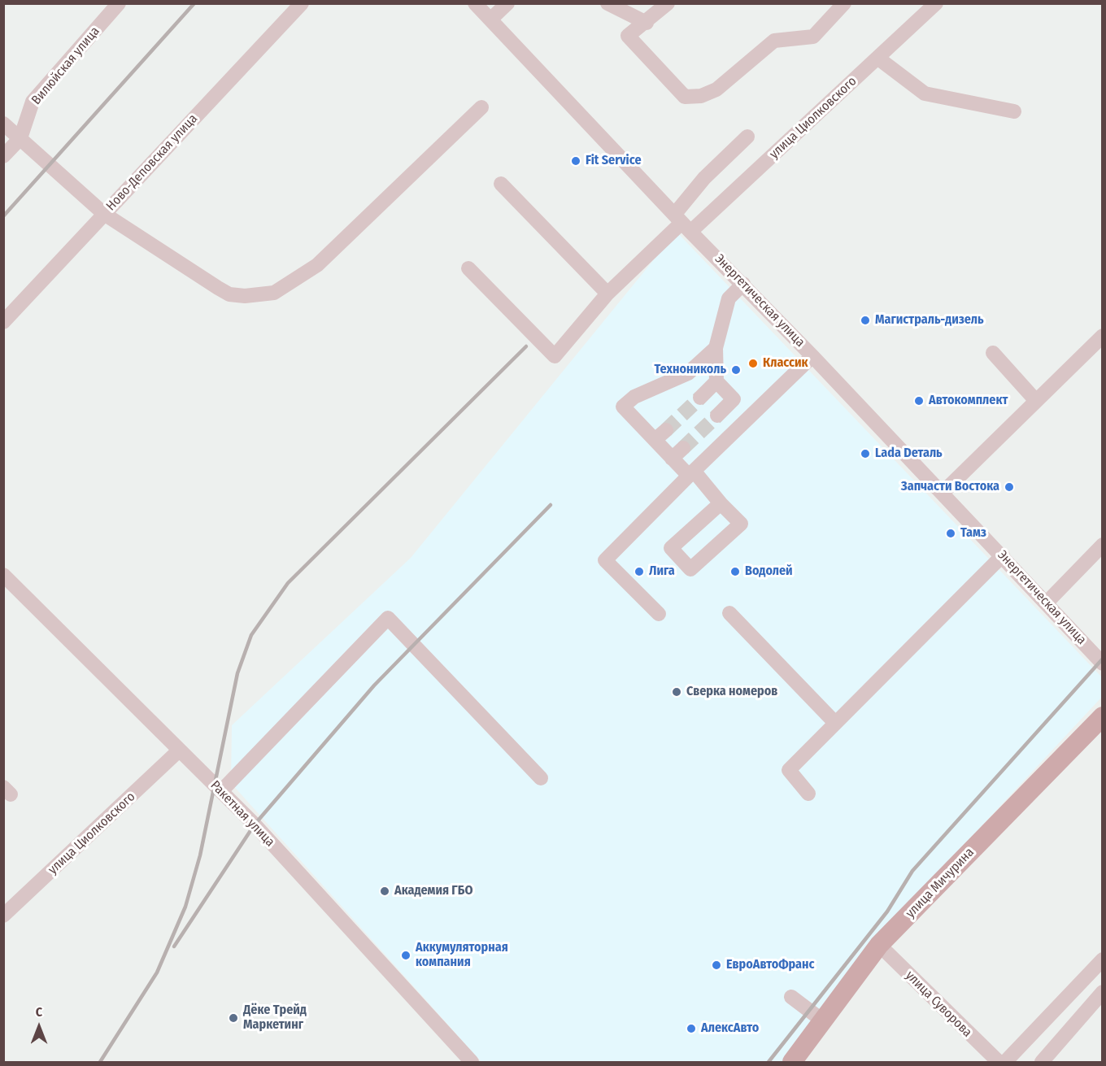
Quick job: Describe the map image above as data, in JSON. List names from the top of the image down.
{
  "streets": {
    "main road": ["улица Мичурина"],
    "street": [
      "Вилюйская улица",
      "улица Циолковского",
      "Ново-Деповская улица",
      "Энергетическая улица",
      "Ракетная улица",
      "улица Суворова"
    ]
  },
  "crossings": [
    ["улица Циолковского", "Энергетическая улица"],
    ["улица Циолковского", "Ракетная улица"],
    ["улица Мичурина", "улица Суворова"]
  ],
  "places": [
    "Fit Service",
    "Магистраль-дизель",
    "Классик",
    "Технониколь",
    "Автокомплект",
    "Lada Dеталь",
    "Запчасти Востока",
    "Тамз",
    "Лига",
    "Водолей",
    "Сверка номеров",
    "Академия ГБО",
    "Аккумуляторная компания",
    "ЕвроАвтоФранс",
    "Дёке Трейд Маркетинг",
    "АлексАвто"
  ],
  "north": "top"
}
